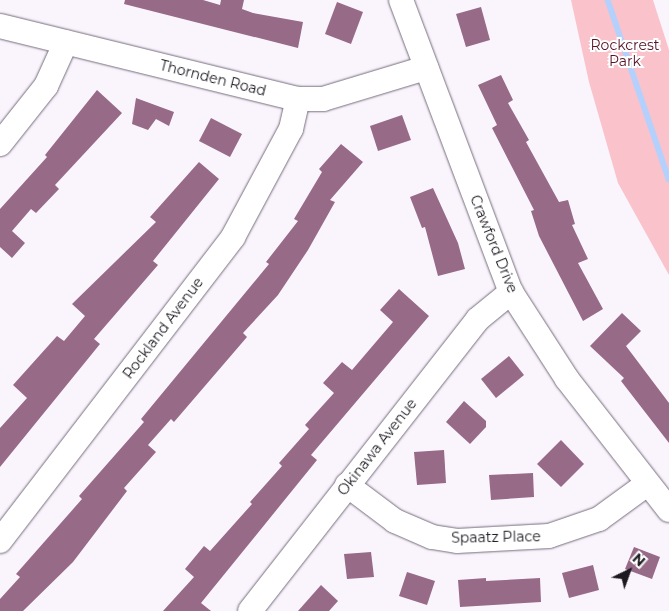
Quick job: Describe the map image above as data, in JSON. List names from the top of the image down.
{
  "streets": {
    "street": [
      "Thornden Road",
      "Crawford Drive",
      "Rockland Avenue",
      "Okinawa Avenue",
      "Spaatz Place"
    ]
  },
  "crossings": [
    ["Thornden Road", "Crawford Drive"],
    ["Thornden Road", "Rockland Avenue"],
    ["Crawford Drive", "Okinawa Avenue"],
    ["Crawford Drive", "Spaatz Place"],
    ["Okinawa Avenue", "Spaatz Place"]
  ],
  "parks": ["Rockcrest Park"],
  "north": "top right"
}
